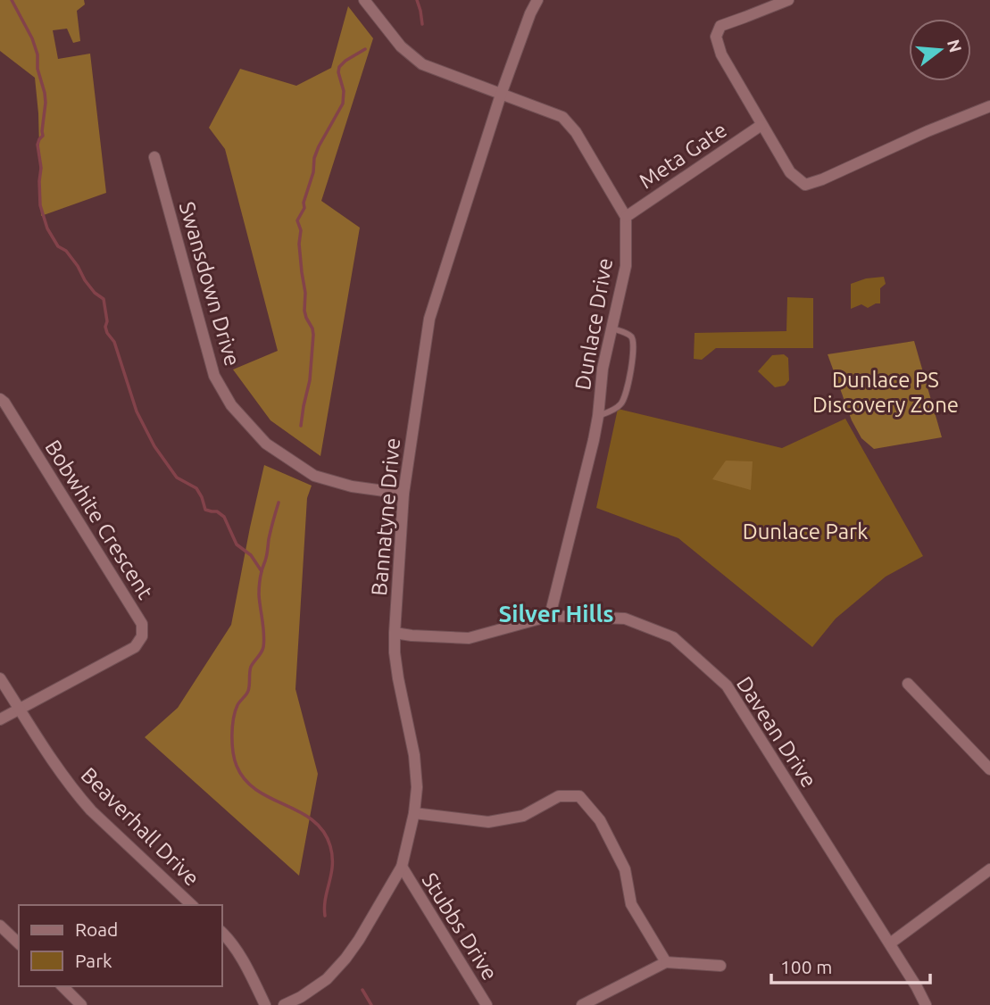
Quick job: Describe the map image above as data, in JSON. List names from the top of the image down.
{
  "streets": {
    "street": [
      "Meta Gate",
      "Swansdown Drive",
      "Dunlace Drive",
      "Bannatyne Drive",
      "Bobwhite Crescent",
      "Davean Drive",
      "Beaverhall Drive",
      "Stubbs Drive"
    ]
  },
  "crossings": [
    ["Meta Gate", "Dunlace Drive"],
    ["Swansdown Drive", "Bannatyne Drive"],
    ["Dunlace Drive", "Davean Drive"],
    ["Bannatyne Drive", "Davean Drive"],
    ["Bannatyne Drive", "Stubbs Drive"],
    ["Bobwhite Crescent", "Beaverhall Drive"]
  ],
  "districts": ["Silver Hills"],
  "parks": ["Dunlace PS Discovery Zone", "Dunlace Park"],
  "legend": ["Road", "Park"],
  "scale_bar": "100 m",
  "north": "right"
}
